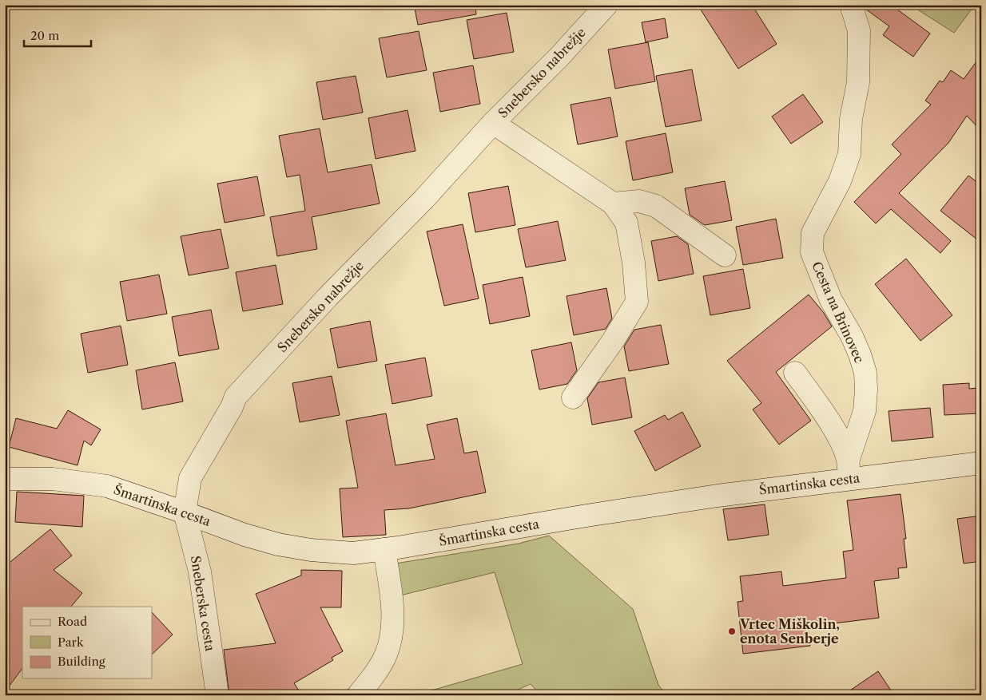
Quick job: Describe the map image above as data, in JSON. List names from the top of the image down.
{
  "streets": {
    "street": [
      "Snebersko nabrežje",
      "Cesta na Brinovec",
      "Šmartinska cesta",
      "Sneberska cesta"
    ]
  },
  "crossings": [
    ["Snebersko nabrežje", "Šmartinska cesta"],
    ["Snebersko nabrežje", "Sneberska cesta"],
    ["Cesta na Brinovec", "Šmartinska cesta"],
    ["Šmartinska cesta", "Sneberska cesta"]
  ],
  "places": ["Vrtec Miškolin, enota Senberje"],
  "legend": ["Road", "Park", "Building"],
  "scale_bar": "20 m"
}
